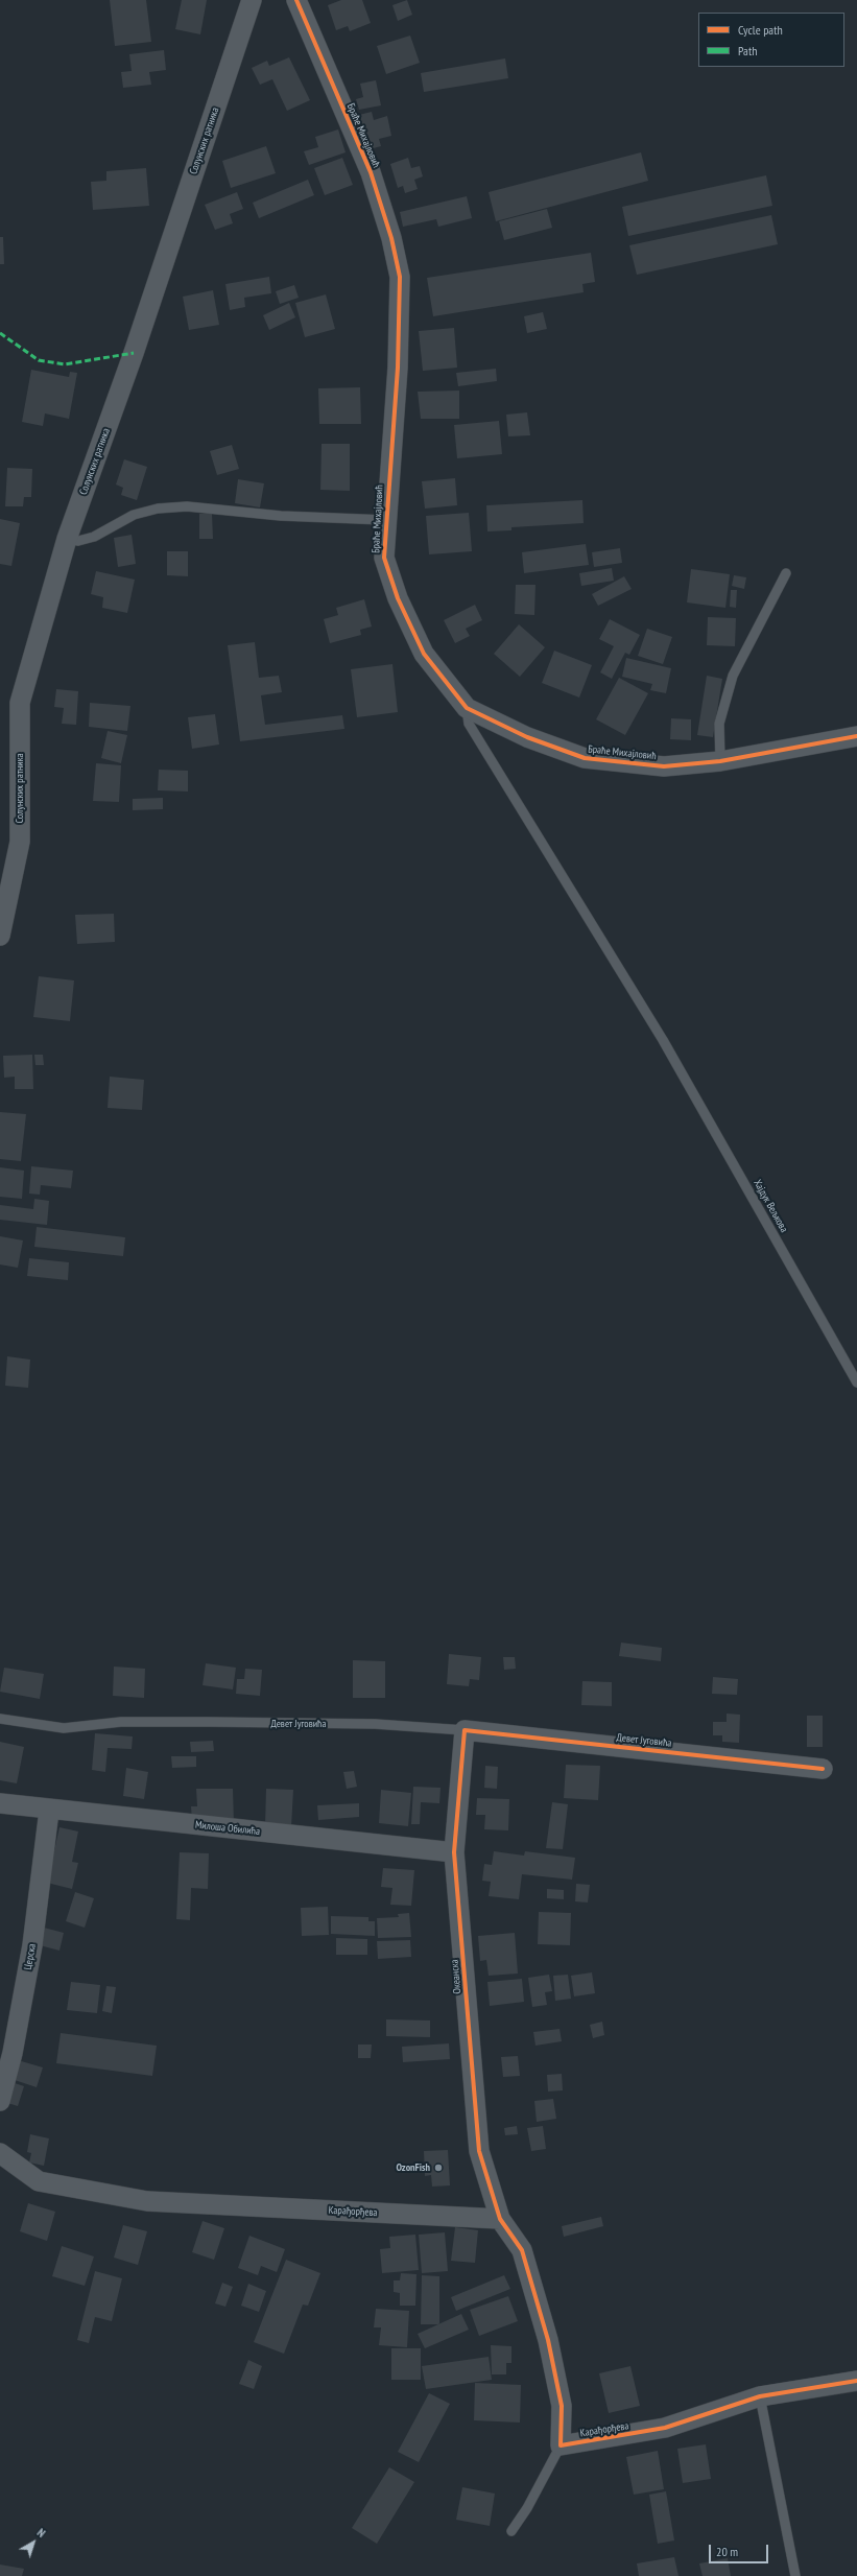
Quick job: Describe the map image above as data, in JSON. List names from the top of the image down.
{
  "streets": {
    "street": [
      "Браће Михајловић",
      "Солунских ратника",
      "Девет Југовића",
      "Милоша Обилића",
      "Церска",
      "Океанска",
      "Карађорђева"
    ],
    "lane": ["Хајдук Вељкова"]
  },
  "crossings": [
    ["Браће Михајловић", "Хајдук Вељкова"],
    ["Девет Југовића", "Океанска"],
    ["Милоша Обилића", "Церска"],
    ["Милоша Обилића", "Океанска"],
    ["Океанска", "Карађорђева"]
  ],
  "places": ["OzonFish"],
  "legend": ["Cycle path", "Path"],
  "scale_bar": "20 m",
  "north": "top right"
}
